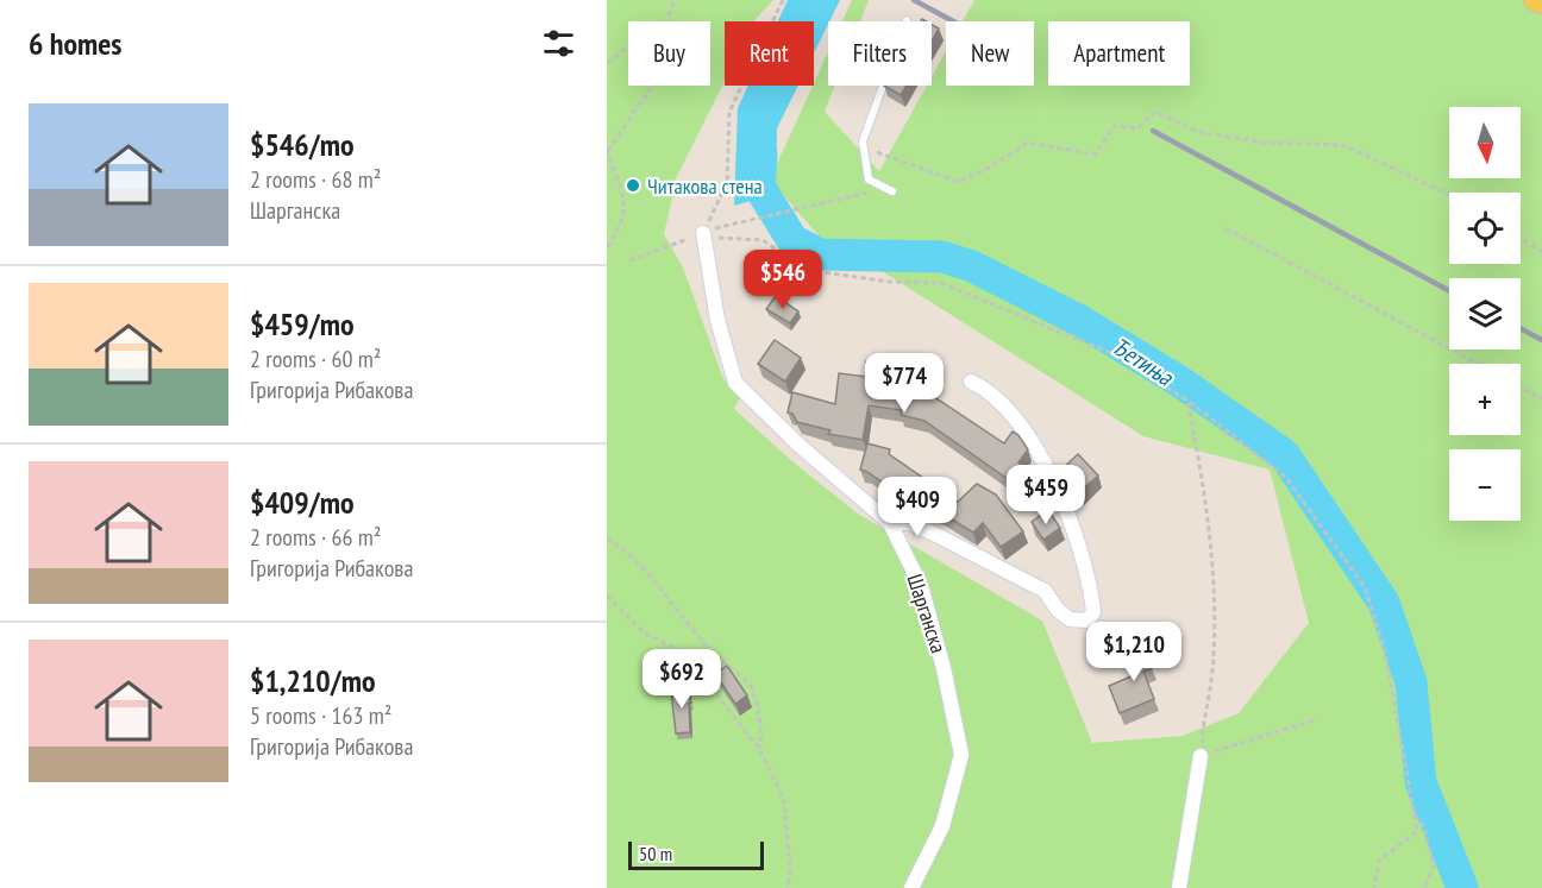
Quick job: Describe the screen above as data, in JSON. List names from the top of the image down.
{
  "streets": {
    "street": ["Шарганска"]
  },
  "water": ["Ђетиња"],
  "places": ["Читакова стена"],
  "scale_bar": "50 m",
  "north": "bottom",
  "page": {
    "heading": "6 homes",
    "chip": [
      "Buy",
      "Rent",
      "Filters",
      "New",
      "Apartment"
    ],
    "list": [
      {
        "name": "$546/mo",
        "note": "2 rooms · 68 m² · Шарганска"
      },
      {
        "name": "$459/mo",
        "note": "2 rooms · 60 m² · Григорија Рибакова"
      },
      {
        "name": "$409/mo",
        "note": "2 rooms · 66 m² · Григорија Рибакова"
      },
      {
        "name": "$1,210/mo",
        "note": "5 rooms · 163 m² · Григорија Рибакова"
      }
    ],
    "map_buttons": ["+", "−"],
    "price": [
      "$546",
      "$774",
      "$459",
      "$409",
      "$1,210",
      "$692"
    ],
    "scale": "50 m"
  }
}
